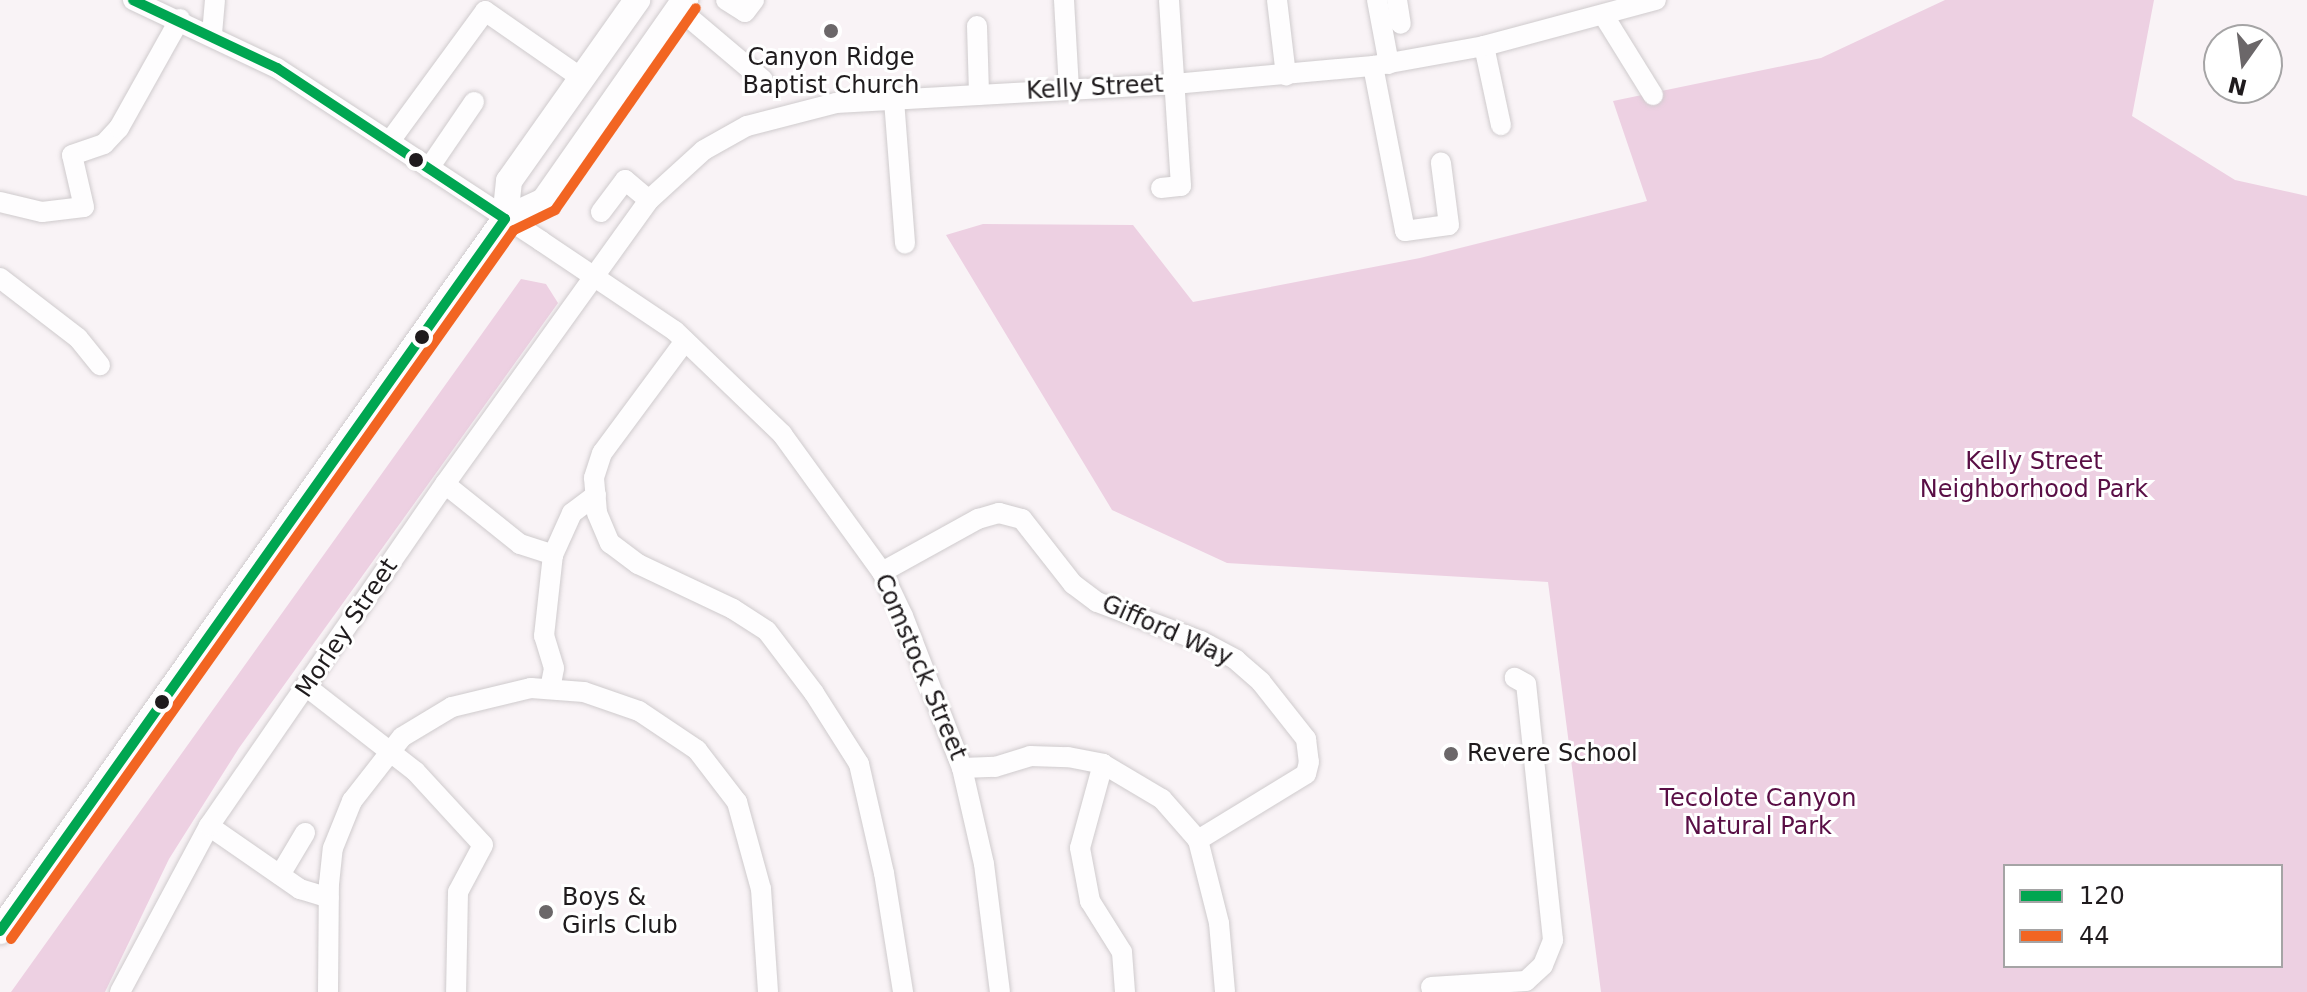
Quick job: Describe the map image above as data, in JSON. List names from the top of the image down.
{
  "streets": {
    "street": [
      "Kelly Street",
      "Morley Street",
      "Gifford Way",
      "Comstock Street"
    ]
  },
  "crossings": [
    ["Kelly Street", "Morley Street"],
    ["Kelly Street", "Comstock Street"],
    ["Morley Street", "Comstock Street"],
    ["Gifford Way", "Comstock Street"]
  ],
  "parks": ["Kelly Street Neighborhood Park", "Tecolote Canyon Natural Park"],
  "places": ["Canyon Ridge Baptist Church", "Revere School", "Boys & Girls Club"],
  "lines": ["transit line 120", "transit line 44"],
  "legend": ["120", "44"],
  "north": "bottom"
}
